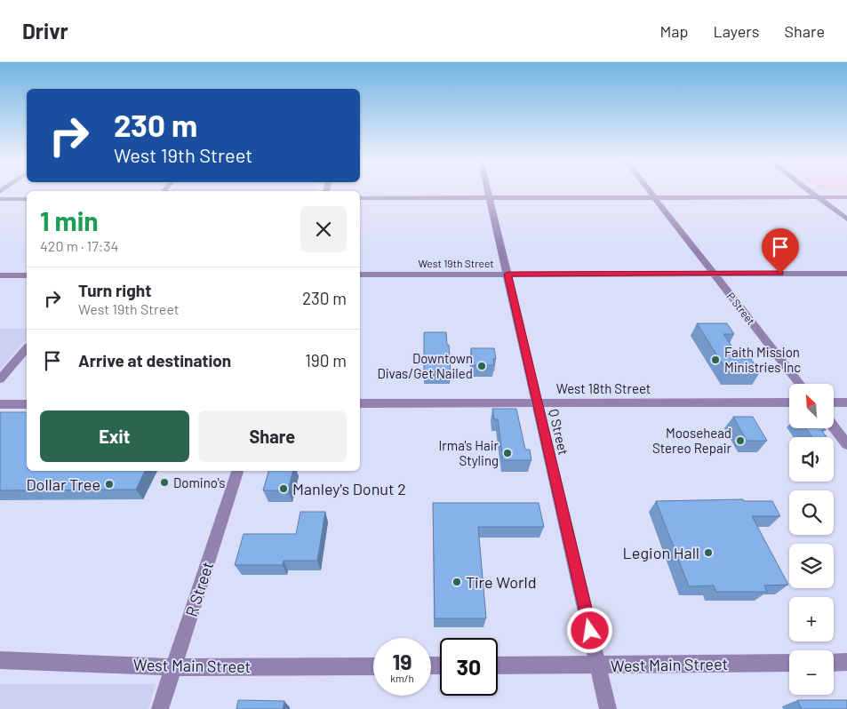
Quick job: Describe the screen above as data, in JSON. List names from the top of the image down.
{
  "streets": {
    "street": [
      "West 19th Street",
      "P Street",
      "West 18th Street",
      "Q Street",
      "R Street",
      "West Main Street"
    ]
  },
  "crossings": [
    ["West 19th Street", "P Street"],
    ["West 19th Street", "Q Street"],
    ["West 18th Street", "Q Street"],
    ["Q Street", "West Main Street"],
    ["R Street", "West Main Street"]
  ],
  "places": [
    "Faith Mission Ministries Inc",
    "Downtown Divas/Get Nailed",
    "Moosehead Stereo Repair",
    "Irma's Hair Styling",
    "Domino's",
    "Dollar Tree",
    "Manley's Donut 2",
    "Legion Hall",
    "Tire World"
  ],
  "north": "top left",
  "page": {
    "header": "Drivr",
    "nav": ["Map", "Layers", "Share"],
    "turn": ["230 m", "West 19th Street"],
    "heading": ["1 min", "420 m · 17:34"],
    "list": [
      {
        "name": "Turn right",
        "note": "West 19th Street",
        "value": "230 m"
      },
      {
        "name": "Arrive at destination",
        "value": "190 m"
      }
    ],
    "map_buttons": ["+", "−"],
    "buttons": ["Exit", "Share"],
    "speed": "19 km/h",
    "limit": "30"
  }
}
